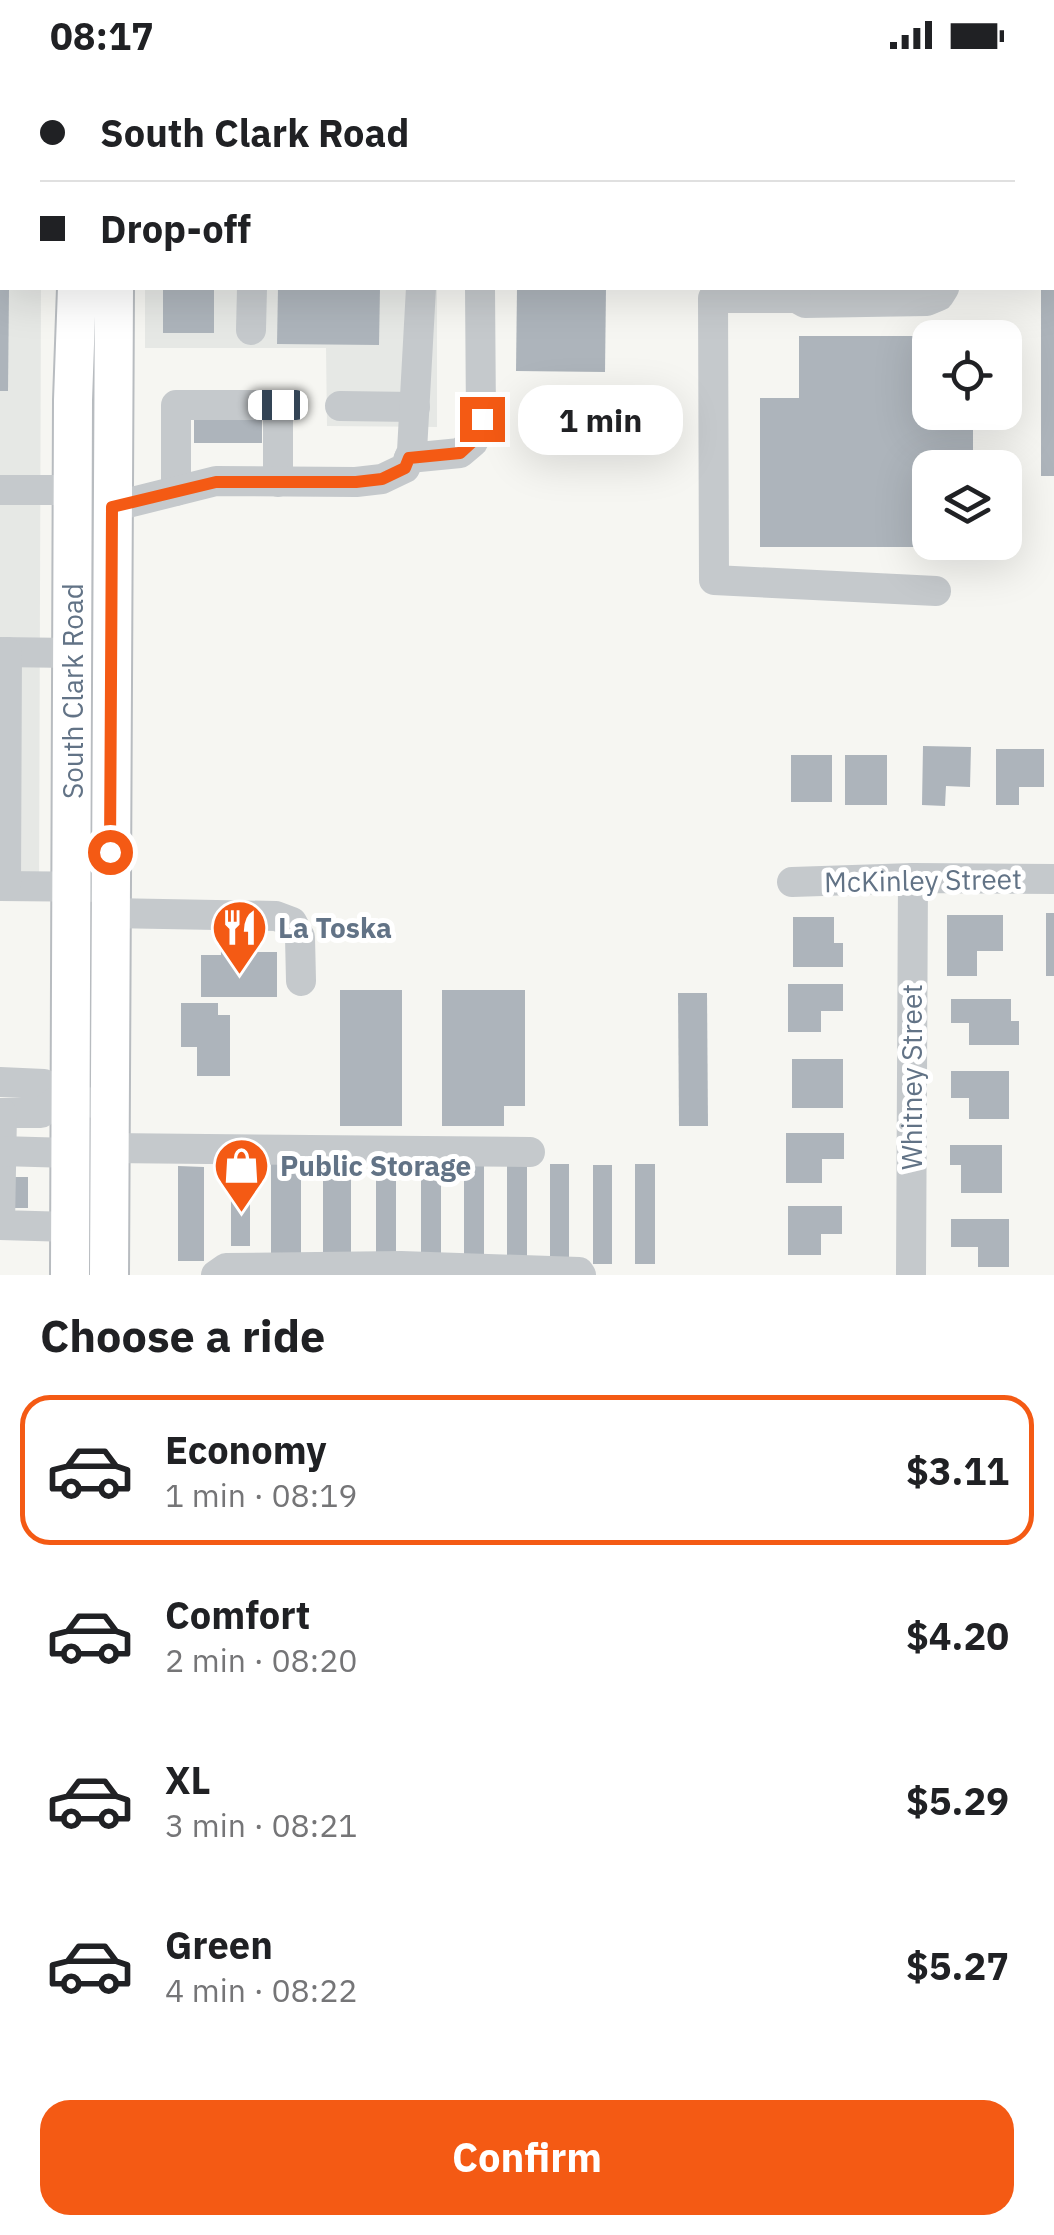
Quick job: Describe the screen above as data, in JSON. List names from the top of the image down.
{
  "streets": {
    "main road": ["South Clark Road"],
    "street": ["McKinley Street", "Whitney Street"]
  },
  "crossings": [
    ["McKinley Street", "Whitney Street"]
  ],
  "places": {
    "restaurant": ["La Toska"],
    "shop": ["Public Storage"]
  },
  "page": {
    "status": "08:17",
    "banner": ["South Clark Road", "Drop-off"],
    "bubble": "1 min",
    "heading": "Choose a ride",
    "list": [
      {
        "name": "Economy",
        "note": "1 min · 08:19",
        "value": "$3.11"
      },
      {
        "name": "Comfort",
        "note": "2 min · 08:20",
        "value": "$4.20"
      },
      {
        "name": "XL",
        "note": "3 min · 08:21",
        "value": "$5.29"
      },
      {
        "name": "Green",
        "note": "4 min · 08:22",
        "value": "$5.27"
      }
    ],
    "buttons": "Confirm"
  }
}
